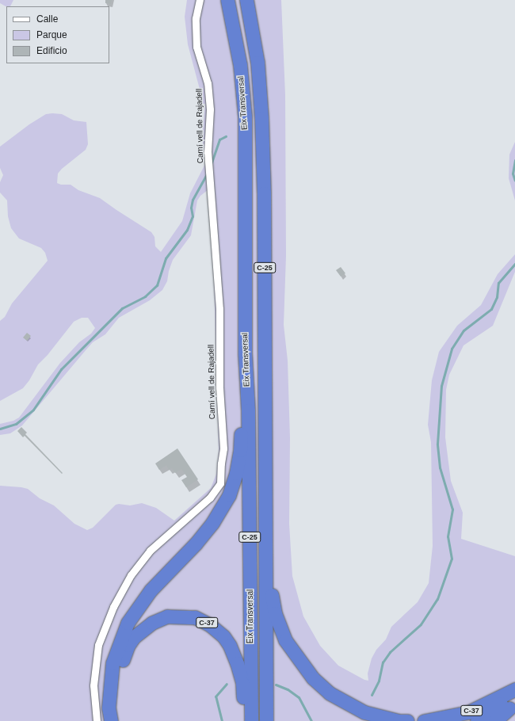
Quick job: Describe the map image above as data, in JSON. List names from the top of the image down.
{
  "streets": {
    "highway": ["Eix Transversal", "C-25", "C-37"],
    "street": ["Camí vell de Rajadell"]
  },
  "legend": ["Calle", "Parque", "Edificio"]
}
